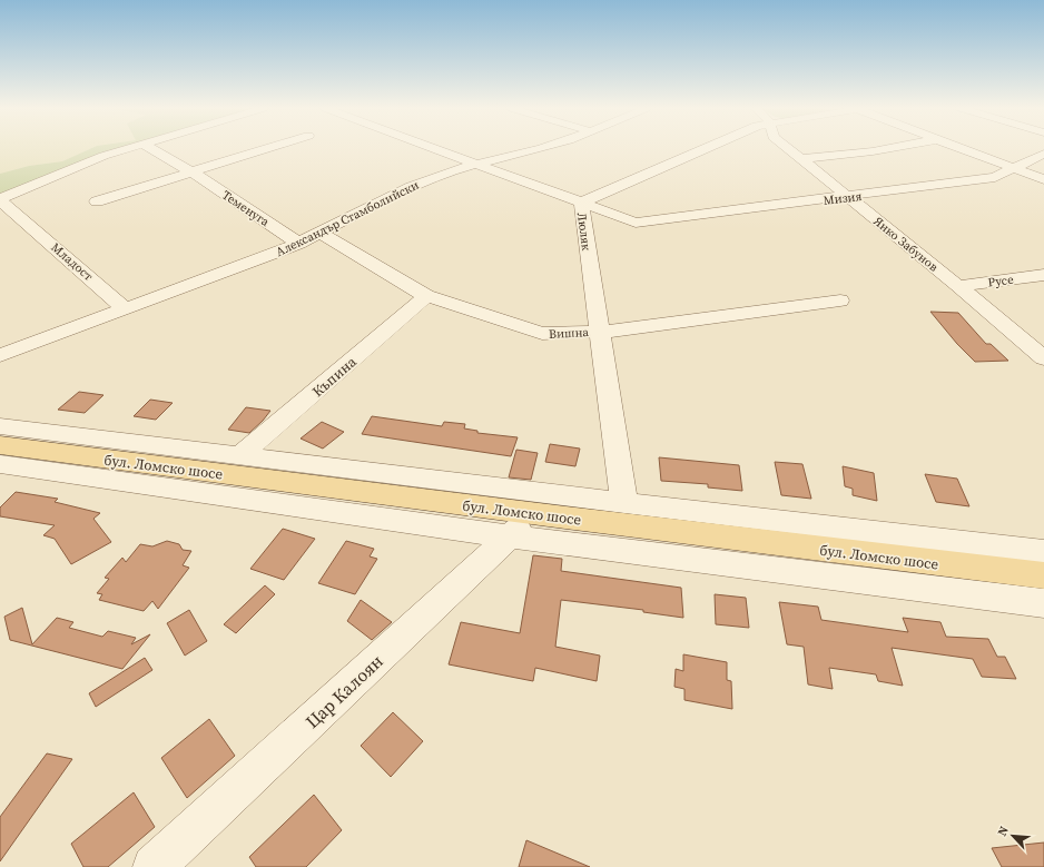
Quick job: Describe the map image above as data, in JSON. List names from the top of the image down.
{
  "streets": {
    "main road": ["бул. Ломско шосе"],
    "street": [
      "Мизия",
      "Теменуга",
      "Александър Стамболийски",
      "Люляк",
      "Янко Забунов",
      "Младост",
      "Русе",
      "Вишна",
      "Къпина",
      "Цар Калоян"
    ]
  },
  "crossings": [
    ["Мизия", "Люляк"],
    ["Мизия", "Янко Забунов"],
    ["Теменуга", "Александър Стамболийски"],
    ["Александър Стамболийски", "Люляк"],
    ["Александър Стамболийски", "Младост"],
    ["Александър Стамболийски", "Вишна"],
    ["Люляк", "Вишна"],
    ["Янко Забунов", "Русе"],
    ["Вишна", "Къпина"],
    ["бул. Ломско шосе", "Цар Калоян"]
  ],
  "north": "top left"
}
